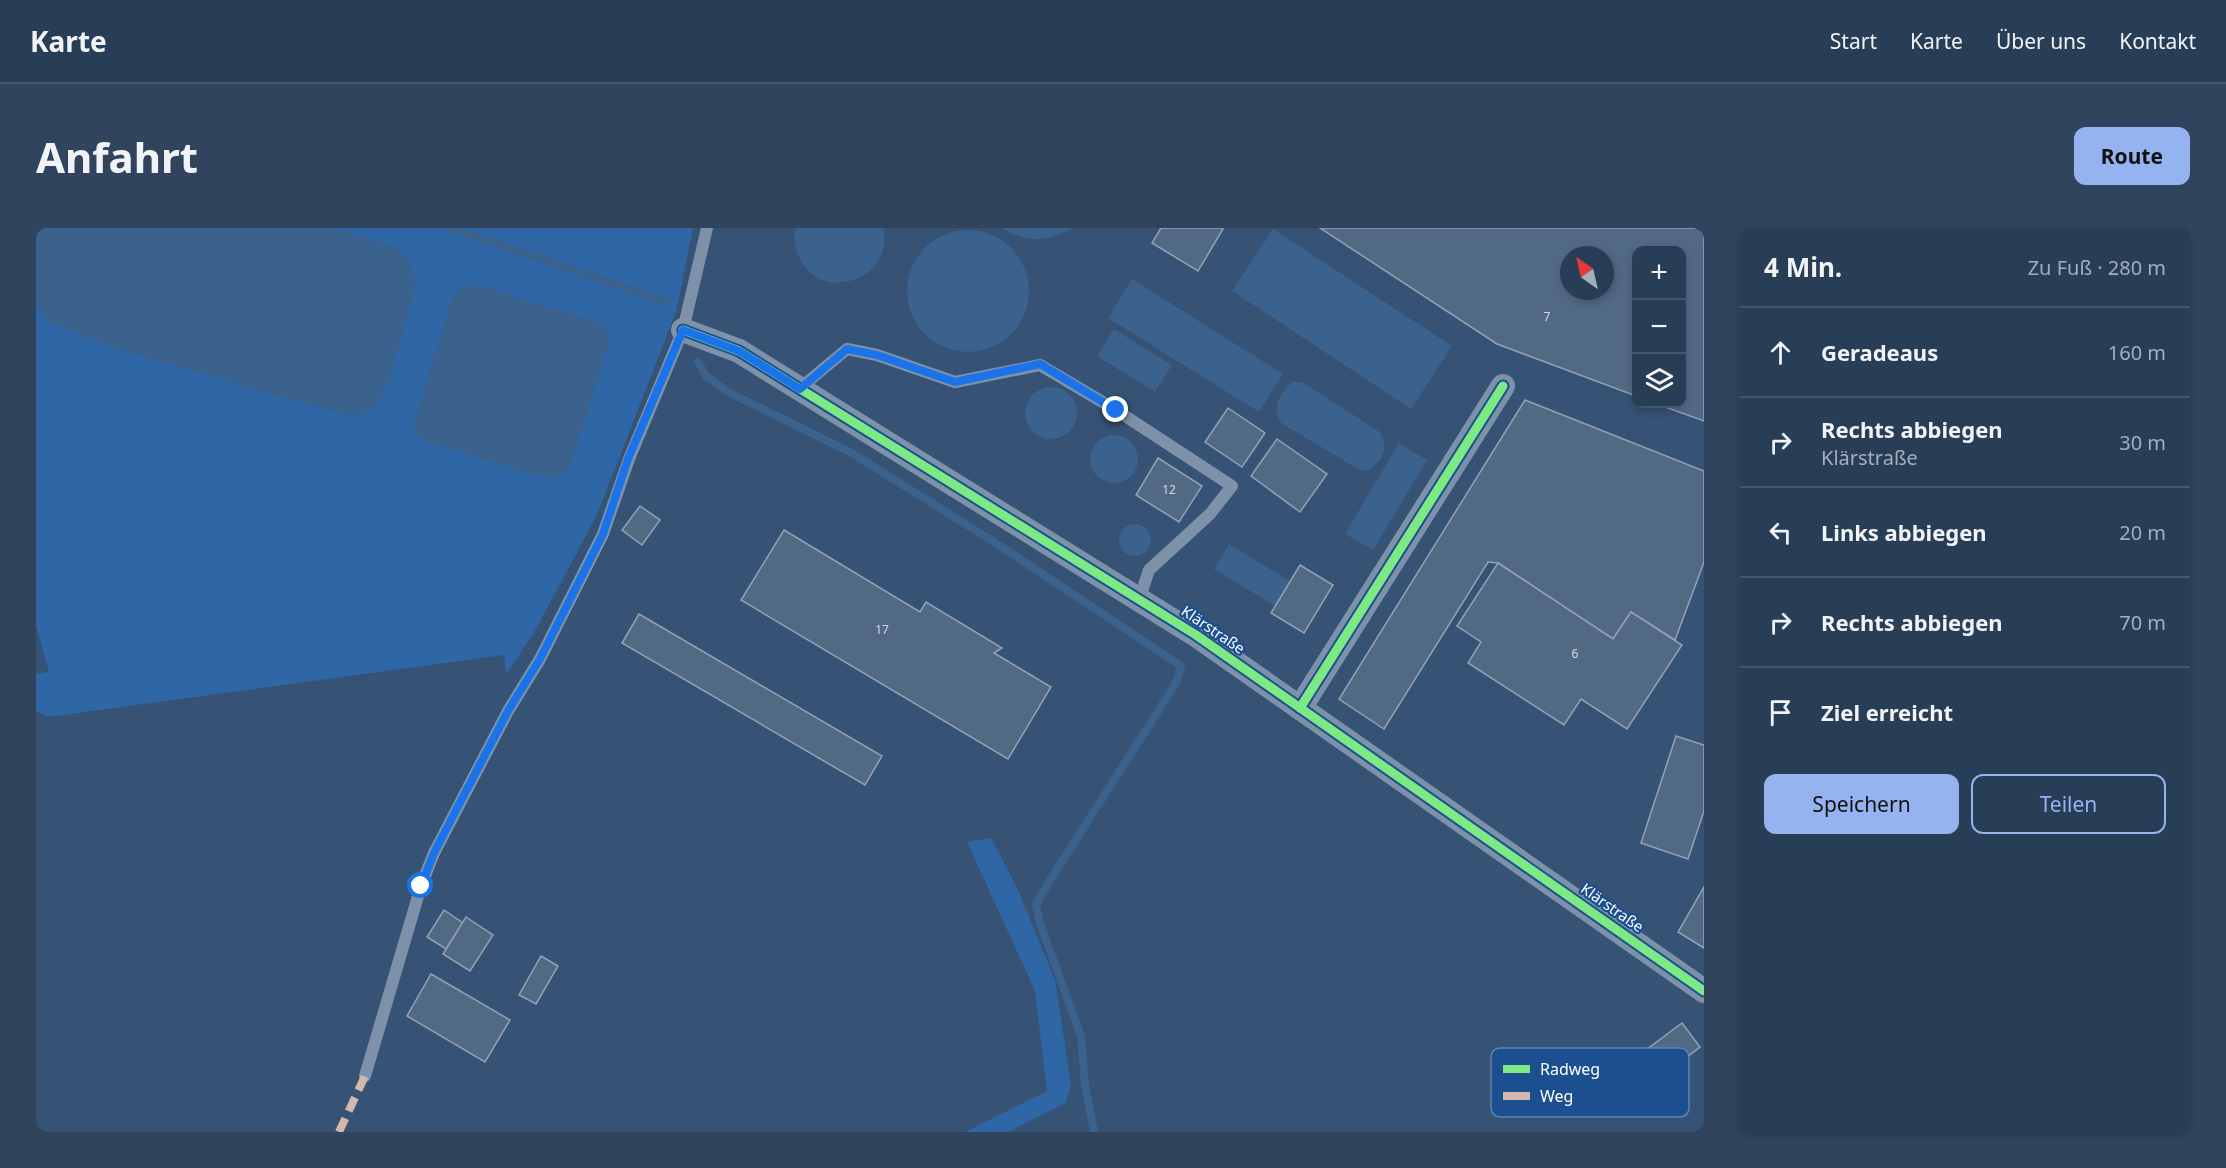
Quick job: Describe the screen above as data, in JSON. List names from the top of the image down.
{
  "streets": {
    "street": ["Klärstraße"]
  },
  "house_numbers": [
    "7",
    "12",
    "17",
    "6"
  ],
  "legend": ["Radweg", "Weg"],
  "north": "top left",
  "page": {
    "header": "Karte",
    "nav": [
      "Start",
      "Karte",
      "Über uns",
      "Kontakt"
    ],
    "buttons": [
      "Route",
      ["Speichern", "Teilen"]
    ],
    "title": "Anfahrt",
    "heading": ["4 Min.", "Zu Fuß · 280 m"],
    "map_buttons": ["+", "−"],
    "list": [
      ["Geradeaus", "160 m"],
      ["Rechts abbiegen", "Klärstraße", "30 m"],
      ["Links abbiegen", "20 m"],
      ["Rechts abbiegen", "70 m"],
      "Ziel erreicht"
    ]
  }
}
